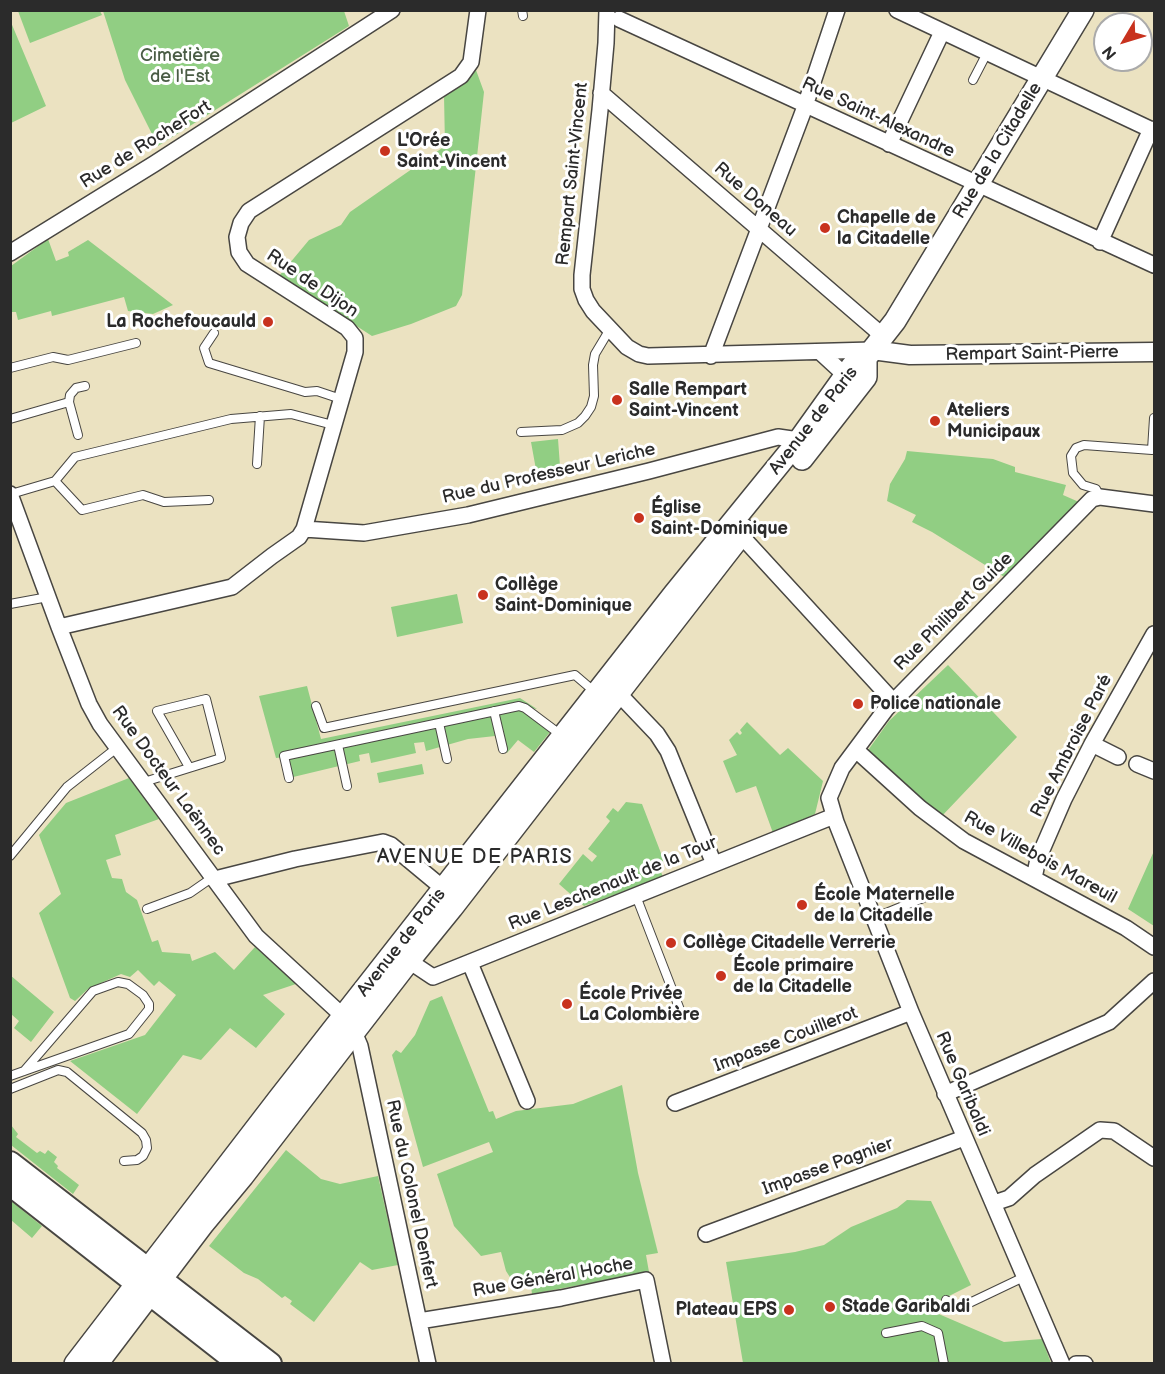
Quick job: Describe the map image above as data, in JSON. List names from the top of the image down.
{
  "streets": {
    "main road": ["Rue de la Citadelle", "Avenue de Paris"],
    "street": [
      "Rue Saint-Alexandre",
      "Rue de RocheFort",
      "Rempart Saint-Vincent",
      "Rue Doneau",
      "Rue de Dijon",
      "Rempart Saint-Pierre",
      "Rue du Professeur Leriche",
      "Rue Philibert Guide",
      "Rue Ambroise Paré",
      "Rue Docteur Laënnec",
      "Rue Villebois Mareuil",
      "Rue Leschenault de la Tour",
      "Impasse Couillerot",
      "Rue Garibaldi",
      "Impasse Pagnier",
      "Rue du Colonel Denfert",
      "Rue Général Hoche"
    ]
  },
  "crossings": [
    ["Rue Saint-Alexandre", "Rue de la Citadelle"],
    ["Rue Saint-Alexandre", "Rempart Saint-Vincent"],
    ["Rue de la Citadelle", "Rempart Saint-Vincent"],
    ["Rue de la Citadelle", "Rue Doneau"],
    ["Rue de la Citadelle", "Rempart Saint-Pierre"],
    ["Rue de la Citadelle", "Avenue de Paris"],
    ["Rempart Saint-Vincent", "Rue Doneau"],
    ["Rempart Saint-Vincent", "Rempart Saint-Pierre"],
    ["Rempart Saint-Vincent", "Avenue de Paris"],
    ["Rue Doneau", "Rempart Saint-Pierre"],
    ["Rue Doneau", "Avenue de Paris"],
    ["Rue de Dijon", "Rue du Professeur Leriche"],
    ["Rempart Saint-Pierre", "Avenue de Paris"],
    ["Avenue de Paris", "Rue du Professeur Leriche"],
    ["Avenue de Paris", "Rue Docteur Laënnec"],
    ["Avenue de Paris", "Rue Leschenault de la Tour"],
    ["Avenue de Paris", "Rue du Colonel Denfert"],
    ["Rue Philibert Guide", "Rue Villebois Mareuil"],
    ["Rue Philibert Guide", "Rue Leschenault de la Tour"],
    ["Rue Philibert Guide", "Rue Garibaldi"],
    ["Rue Ambroise Paré", "Rue Villebois Mareuil"],
    ["Rue Docteur Laënnec", "Rue du Colonel Denfert"],
    ["Rue Leschenault de la Tour", "Rue Garibaldi"],
    ["Impasse Couillerot", "Rue Garibaldi"],
    ["Rue Garibaldi", "Impasse Pagnier"],
    ["Rue du Colonel Denfert", "Rue Général Hoche"]
  ],
  "districts": ["AVENUE DE PARIS"],
  "parks": ["Cimetière de l'Est"],
  "places": [
    "L'Orée Saint-Vincent",
    "Chapelle de la Citadelle",
    "La Rochefoucauld",
    "Salle Rempart Saint-Vincent",
    "Ateliers Municipaux",
    "Église Saint-Dominique",
    "Collège Saint-Dominique",
    "Police nationale",
    "École Maternelle de la Citadelle",
    "Collège Citadelle Verrerie",
    "École primaire de la Citadelle",
    "École Privée La Colombière",
    "Stade Garibaldi",
    "Plateau EPS"
  ],
  "north": "bottom left"
}
